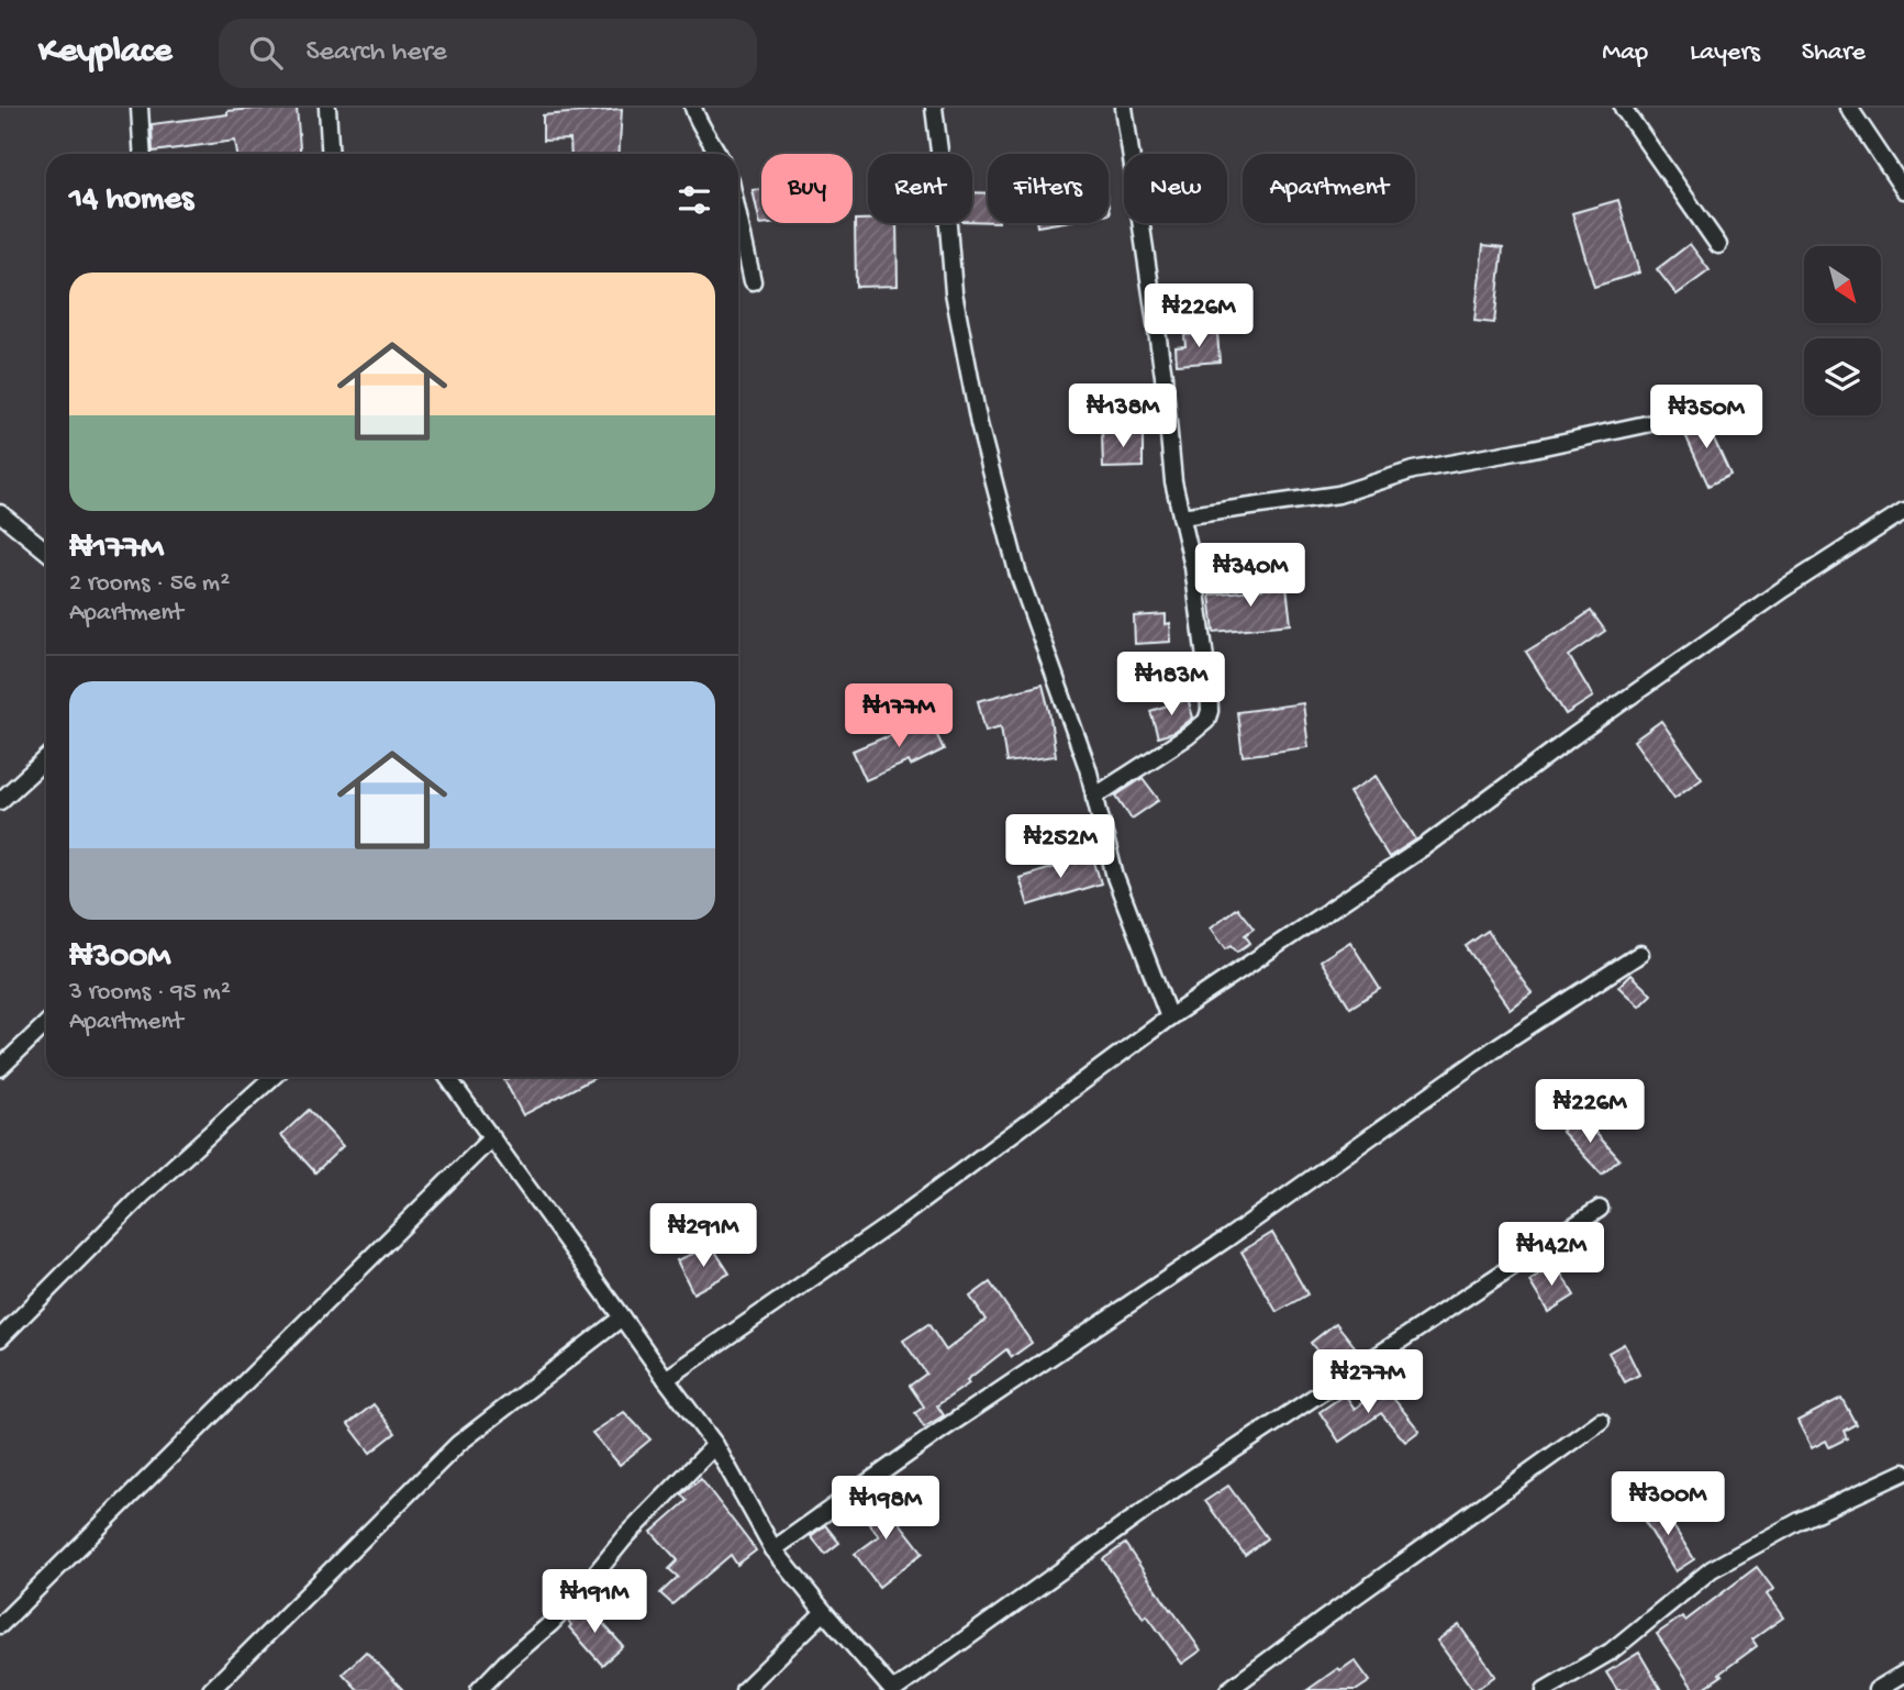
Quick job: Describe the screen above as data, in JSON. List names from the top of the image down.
{
  "north": "bottom right",
  "page": {
    "header": "Keyplace",
    "search": "Search here",
    "nav": ["Map", "Layers", "Share"],
    "chip": [
      "Buy",
      "Rent",
      "Filters",
      "New",
      "Apartment"
    ],
    "heading": "14 homes",
    "list": [
      {
        "name": "₦177M",
        "note": "2 rooms · 56 m² · Apartment"
      },
      {
        "name": "₦300M",
        "note": "3 rooms · 95 m² · Apartment"
      }
    ],
    "price": [
      "₦226M",
      "₦138M",
      "₦350M",
      "₦340M",
      "₦183M",
      "₦177M",
      "₦252M",
      "₦226M",
      "₦291M",
      "₦142M",
      "₦277M",
      "₦300M",
      "₦198M",
      "₦191M"
    ]
  }
}
